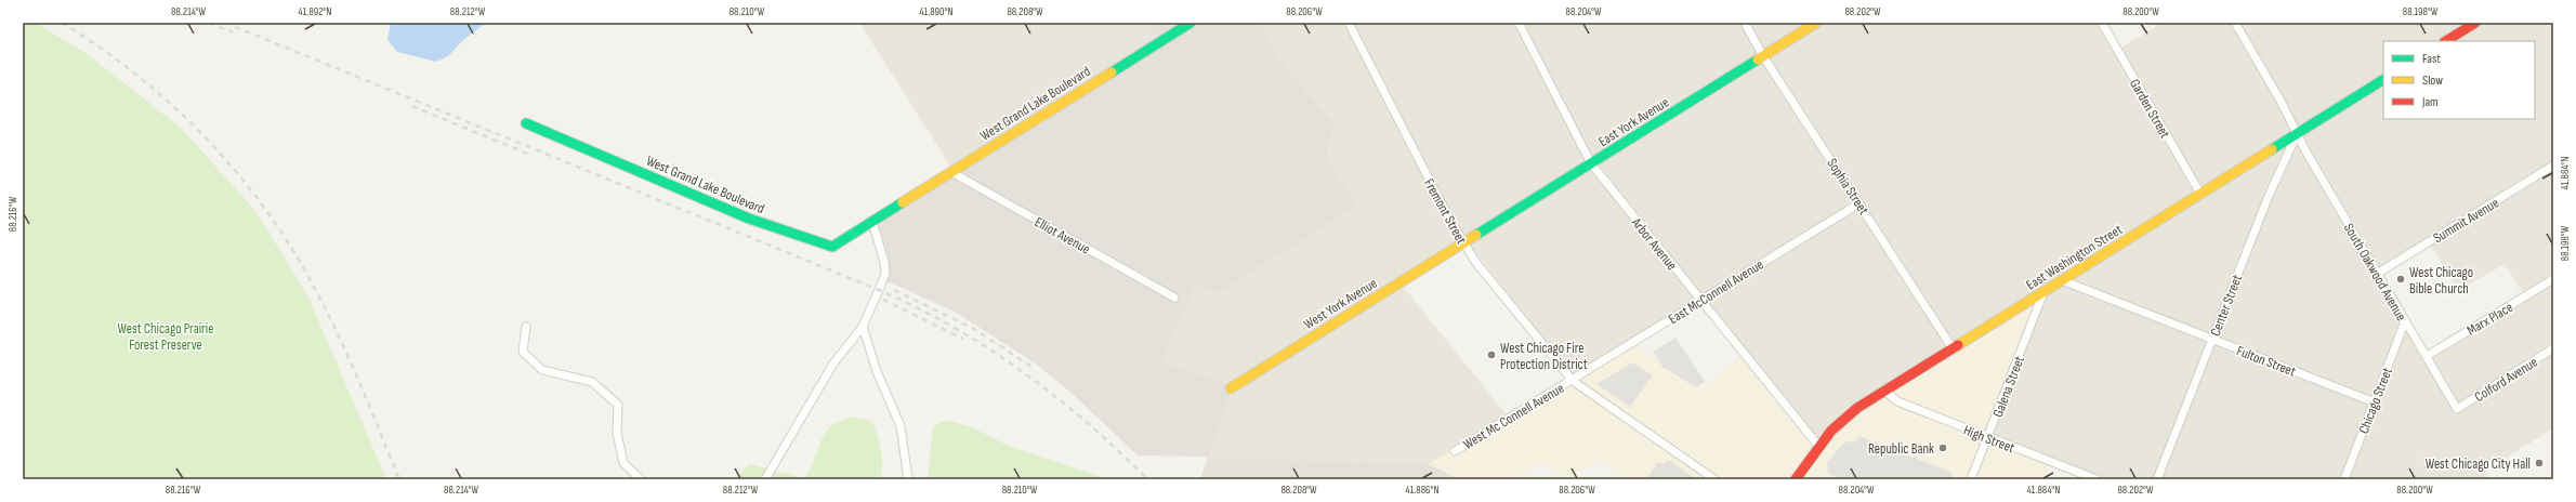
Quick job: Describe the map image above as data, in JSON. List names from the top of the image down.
{
  "streets": {
    "street": [
      "West Grand Lake Boulevard",
      "Garden Street",
      "East York Avenue",
      "Sophia Street",
      "Fremont Street",
      "Summit Avenue",
      "Elliot Avenue",
      "Arbor Avenue",
      "East Washington Street",
      "South Oakwood Avenue",
      "East McConnell Avenue",
      "West York Avenue",
      "Center Street",
      "Marx Place",
      "Fulton Street",
      "Colford Avenue",
      "Galena Street",
      "Chicago Street",
      "West Mc Connell Avenue",
      "High Street"
    ]
  },
  "crossings": [
    ["West Grand Lake Boulevard", "Elliot Avenue"],
    ["Garden Street", "East Washington Street"],
    ["East York Avenue", "Sophia Street"],
    ["East York Avenue", "Fremont Street"],
    ["East York Avenue", "Arbor Avenue"],
    ["East York Avenue", "West York Avenue"],
    ["Sophia Street", "East Washington Street"],
    ["Sophia Street", "East McConnell Avenue"],
    ["Fremont Street", "East McConnell Avenue"],
    ["Fremont Street", "West York Avenue"],
    ["Fremont Street", "West Mc Connell Avenue"],
    ["Summit Avenue", "South Oakwood Avenue"],
    ["Arbor Avenue", "East Washington Street"],
    ["Arbor Avenue", "East McConnell Avenue"],
    ["East Washington Street", "South Oakwood Avenue"],
    ["East Washington Street", "Center Street"],
    ["East Washington Street", "Fulton Street"],
    ["East Washington Street", "Galena Street"],
    ["East Washington Street", "High Street"],
    ["South Oakwood Avenue", "Center Street"],
    ["South Oakwood Avenue", "Marx Place"],
    ["South Oakwood Avenue", "Colford Avenue"],
    ["South Oakwood Avenue", "Chicago Street"],
    ["East McConnell Avenue", "West Mc Connell Avenue"],
    ["Center Street", "Fulton Street"],
    ["Fulton Street", "Chicago Street"],
    ["Galena Street", "High Street"]
  ],
  "parks": ["West Chicago Prairie Forest Preserve"],
  "places": [
    "West Chicago Bible Church",
    "West Chicago Fire Protection District",
    "Republic Bank",
    "West Chicago City Hall"
  ],
  "legend": ["Fast", "Slow", "Jam"],
  "coordinates": [
    "88.214°W",
    "41.892°N",
    "88.212°W",
    "88.210°W",
    "41.890°N",
    "88.208°W",
    "88.206°W",
    "88.204°W",
    "88.202°W",
    "88.200°W",
    "88.198°W",
    "41.884°N",
    "88.216°W",
    "41.886°N"
  ]
}
